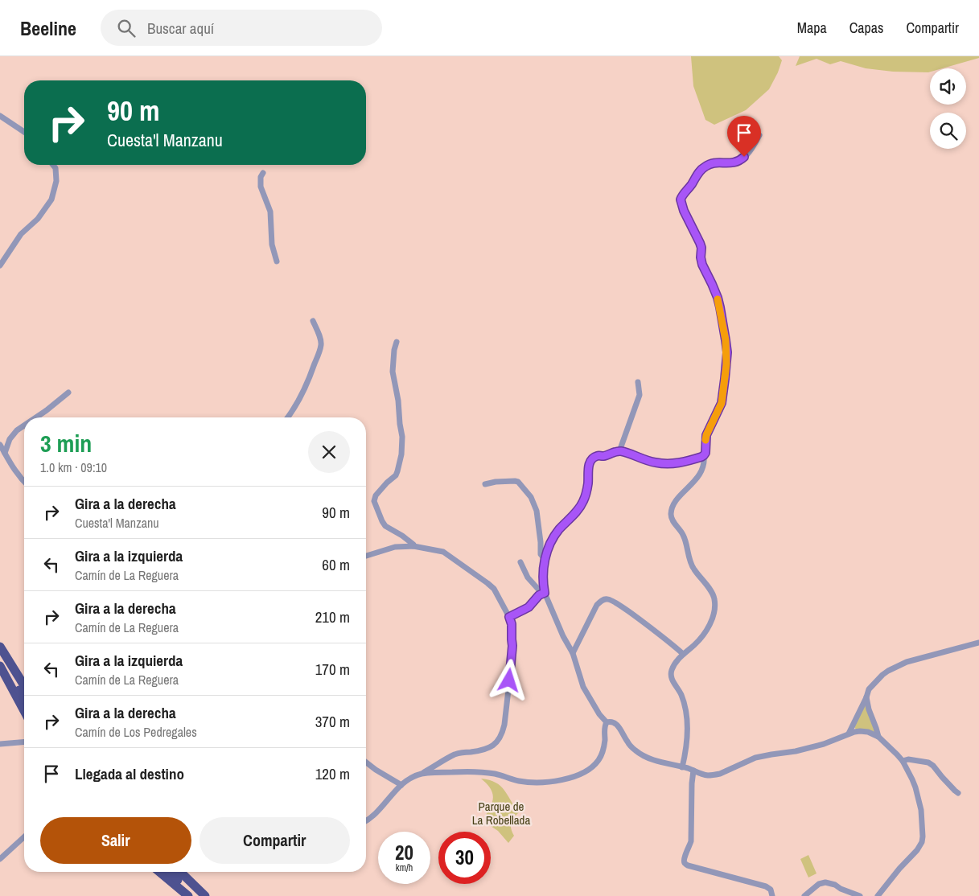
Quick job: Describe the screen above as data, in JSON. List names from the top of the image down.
{
  "parks": ["Parque de La Robellada"],
  "page": {
    "header": "Beeline",
    "search": "Buscar aquí",
    "nav": ["Mapa", "Capas", "Compartir"],
    "turn": ["90 m", "Cuesta'l Manzanu"],
    "heading": ["3 min", "1.0 km · 09:10"],
    "list": [
      {
        "name": "Gira a la derecha",
        "note": "Cuesta'l Manzanu",
        "value": "90 m"
      },
      {
        "name": "Gira a la izquierda",
        "note": "Camín de La Reguera",
        "value": "60 m"
      },
      {
        "name": "Gira a la derecha",
        "note": "Camín de La Reguera",
        "value": "210 m"
      },
      {
        "name": "Gira a la izquierda",
        "note": "Camín de La Reguera",
        "value": "170 m"
      },
      {
        "name": "Gira a la derecha",
        "note": "Camín de Los Pedregales",
        "value": "370 m"
      },
      {
        "name": "Llegada al destino",
        "value": "120 m"
      }
    ],
    "buttons": ["Salir", "Compartir"],
    "speed": "20 km/h",
    "limit": "30"
  }
}
